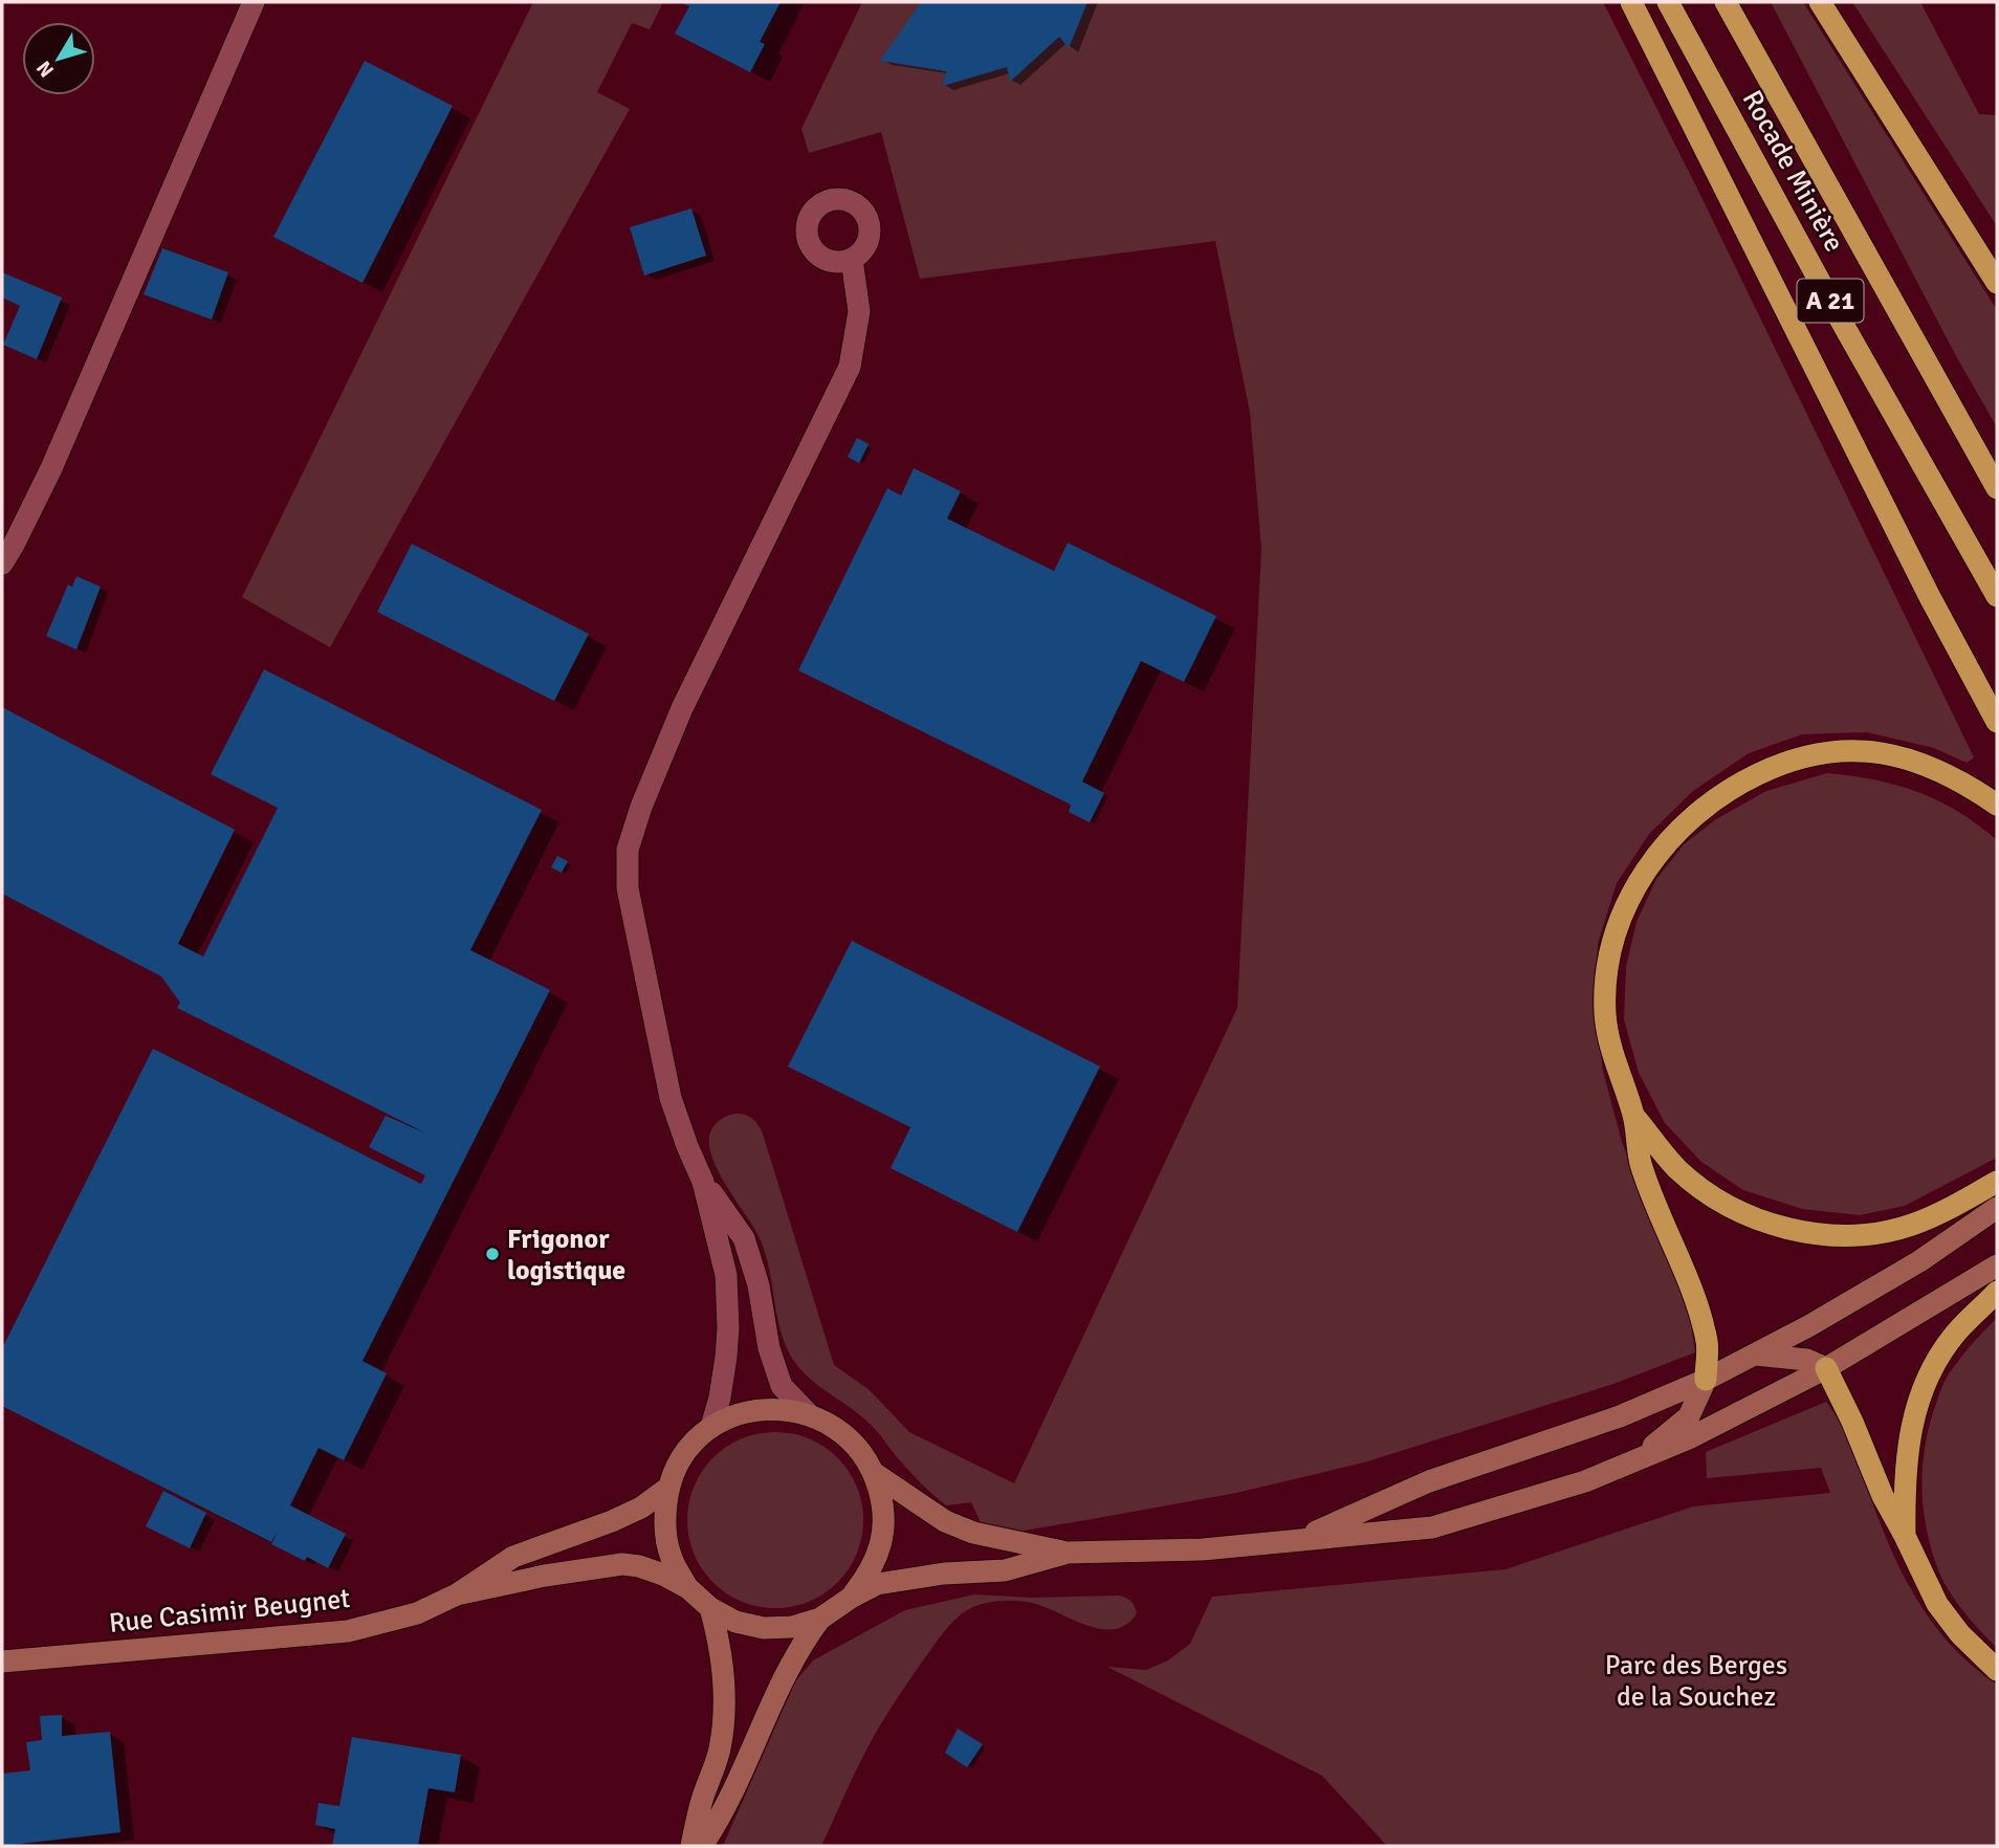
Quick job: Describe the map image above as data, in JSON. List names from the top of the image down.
{
  "streets": {
    "highway": ["Rocade Minière", "A 21"],
    "main road": ["Rue Casimir Beugnet"]
  },
  "parks": ["Parc des Berges de la Souchez"],
  "places": ["Frigonor logistique"],
  "north": "bottom left"
}
